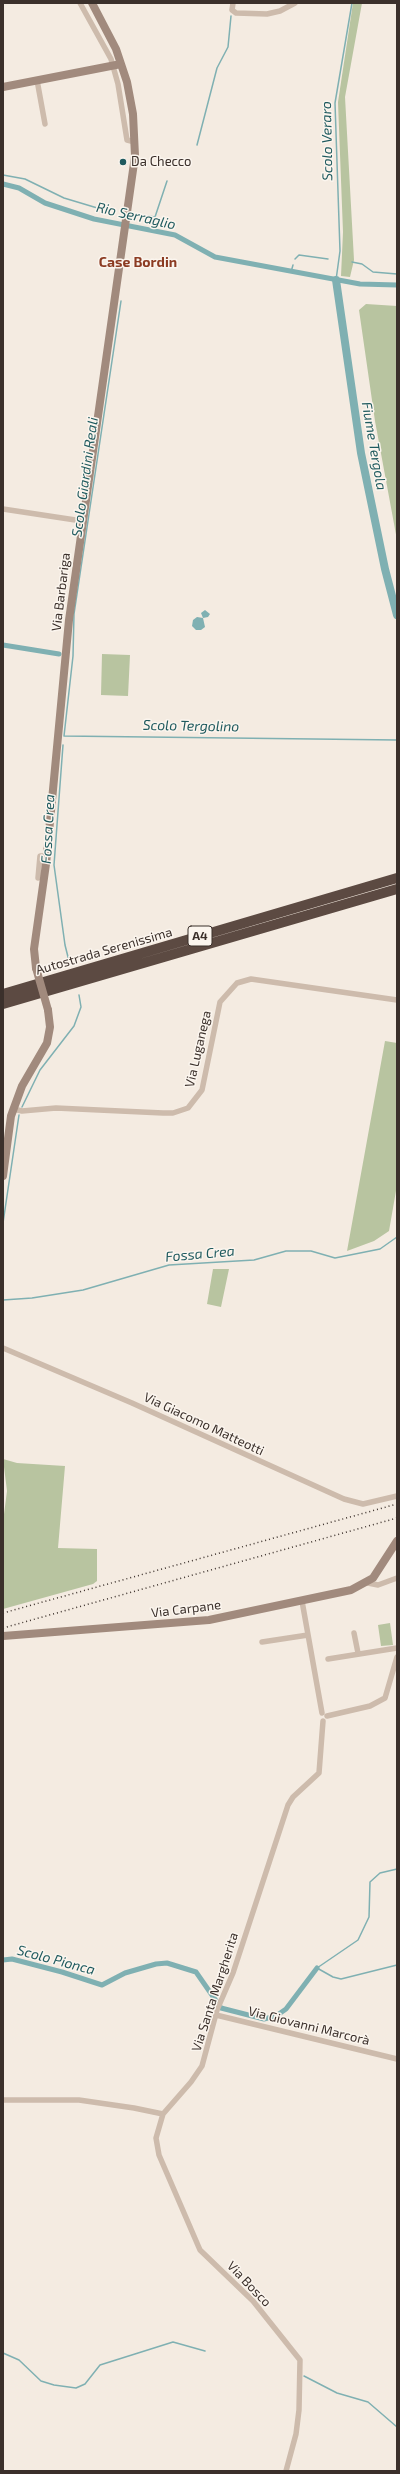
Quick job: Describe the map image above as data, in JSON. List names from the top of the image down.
{
  "streets": {
    "highway": ["A4", "Autostrada Serenissima"],
    "main road": ["Via Barbariga", "Via Carpane"],
    "street": [
      "Via Luganega",
      "Via Giacomo Matteotti",
      "Via Santa Margherita",
      "Via Giovanni Marcorà",
      "Via Bosco"
    ]
  },
  "crossings": [
    ["Via Barbariga", "Via Luganega"],
    ["Via Carpane", "Via Santa Margherita"],
    ["Via Santa Margherita", "Via Giovanni Marcorà"],
    ["Via Santa Margherita", "Via Bosco"]
  ],
  "districts": ["Case Bordin"],
  "water": [
    "Scolo Veraro",
    "Rio Serraglio",
    "Fiume Tergola",
    "Scolo Giardini Reali",
    "Scolo Tergolino",
    "Fossa Crea",
    "Scolo Pionca"
  ],
  "places": ["Da Checco"]
}
